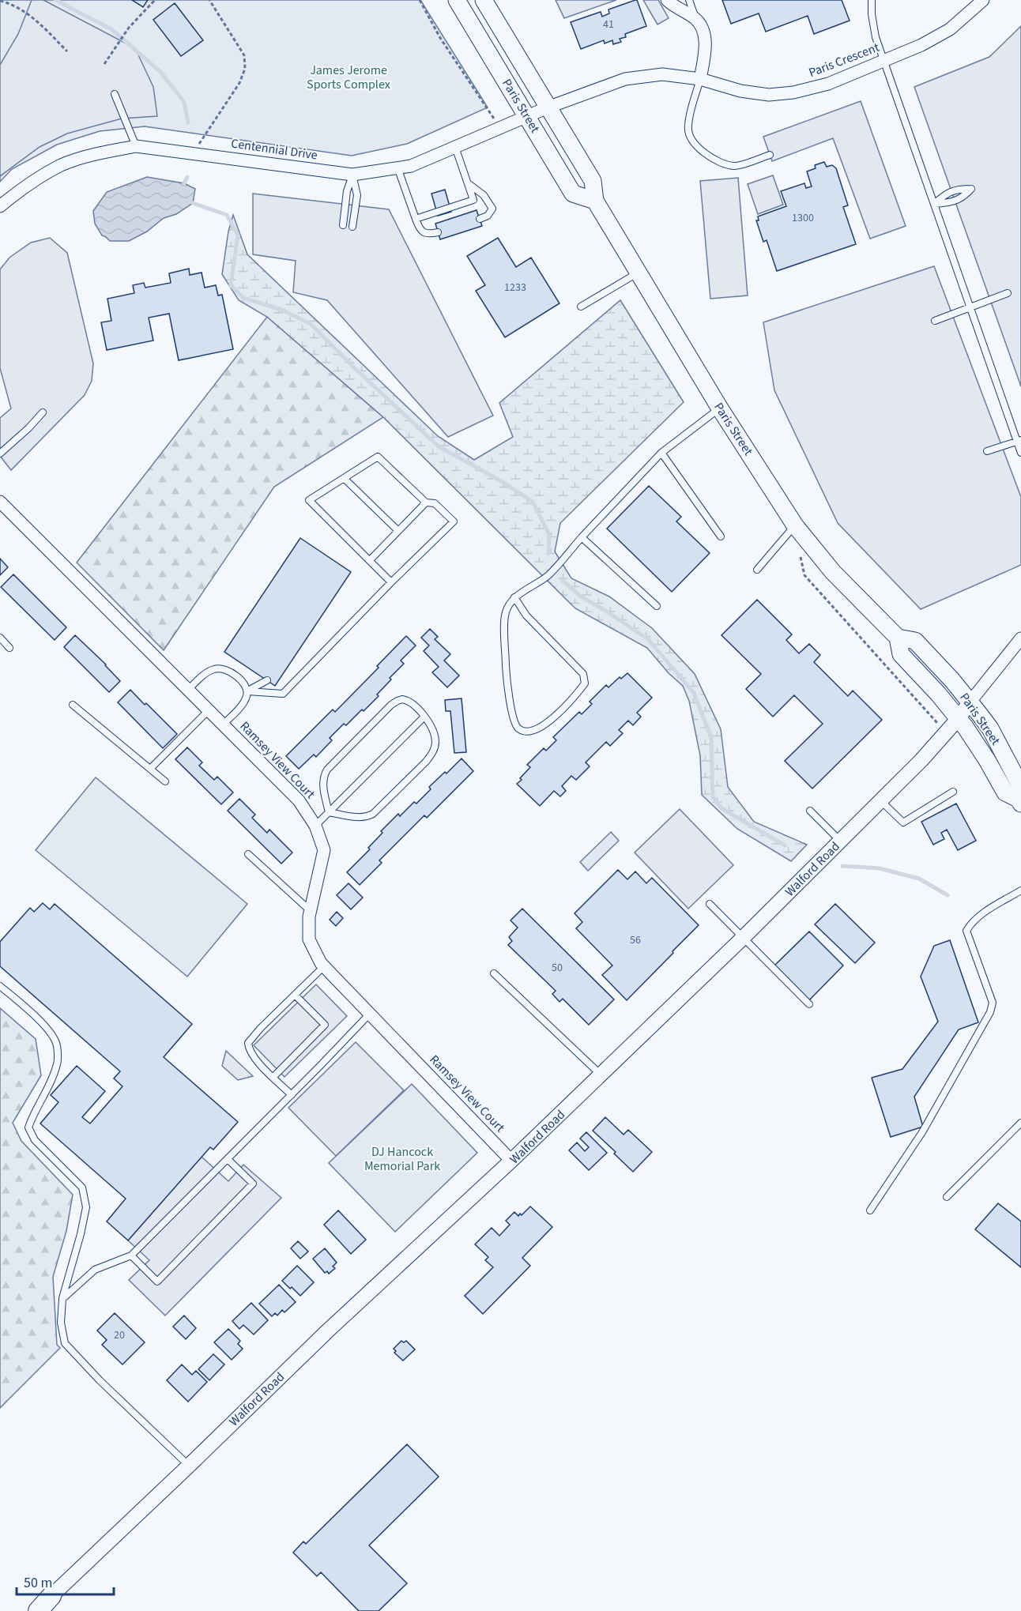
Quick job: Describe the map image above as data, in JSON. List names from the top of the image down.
{
  "streets": {
    "main road": ["Paris Street"],
    "street": [
      "Paris Crescent",
      "Centennial Drive",
      "Ramsey View Court",
      "Walford Road"
    ]
  },
  "crossings": [
    ["Paris Crescent", "Paris Street"],
    ["Paris Crescent", "Centennial Drive"],
    ["Paris Street", "Centennial Drive"],
    ["Paris Street", "Walford Road"],
    ["Ramsey View Court", "Walford Road"]
  ],
  "parks": ["James Jerome Sports Complex", "DJ Hancock Memorial Park"],
  "house_numbers": [
    "41",
    "1300",
    "1233",
    "56",
    "50",
    "20"
  ],
  "scale_bar": "50 m"
}
